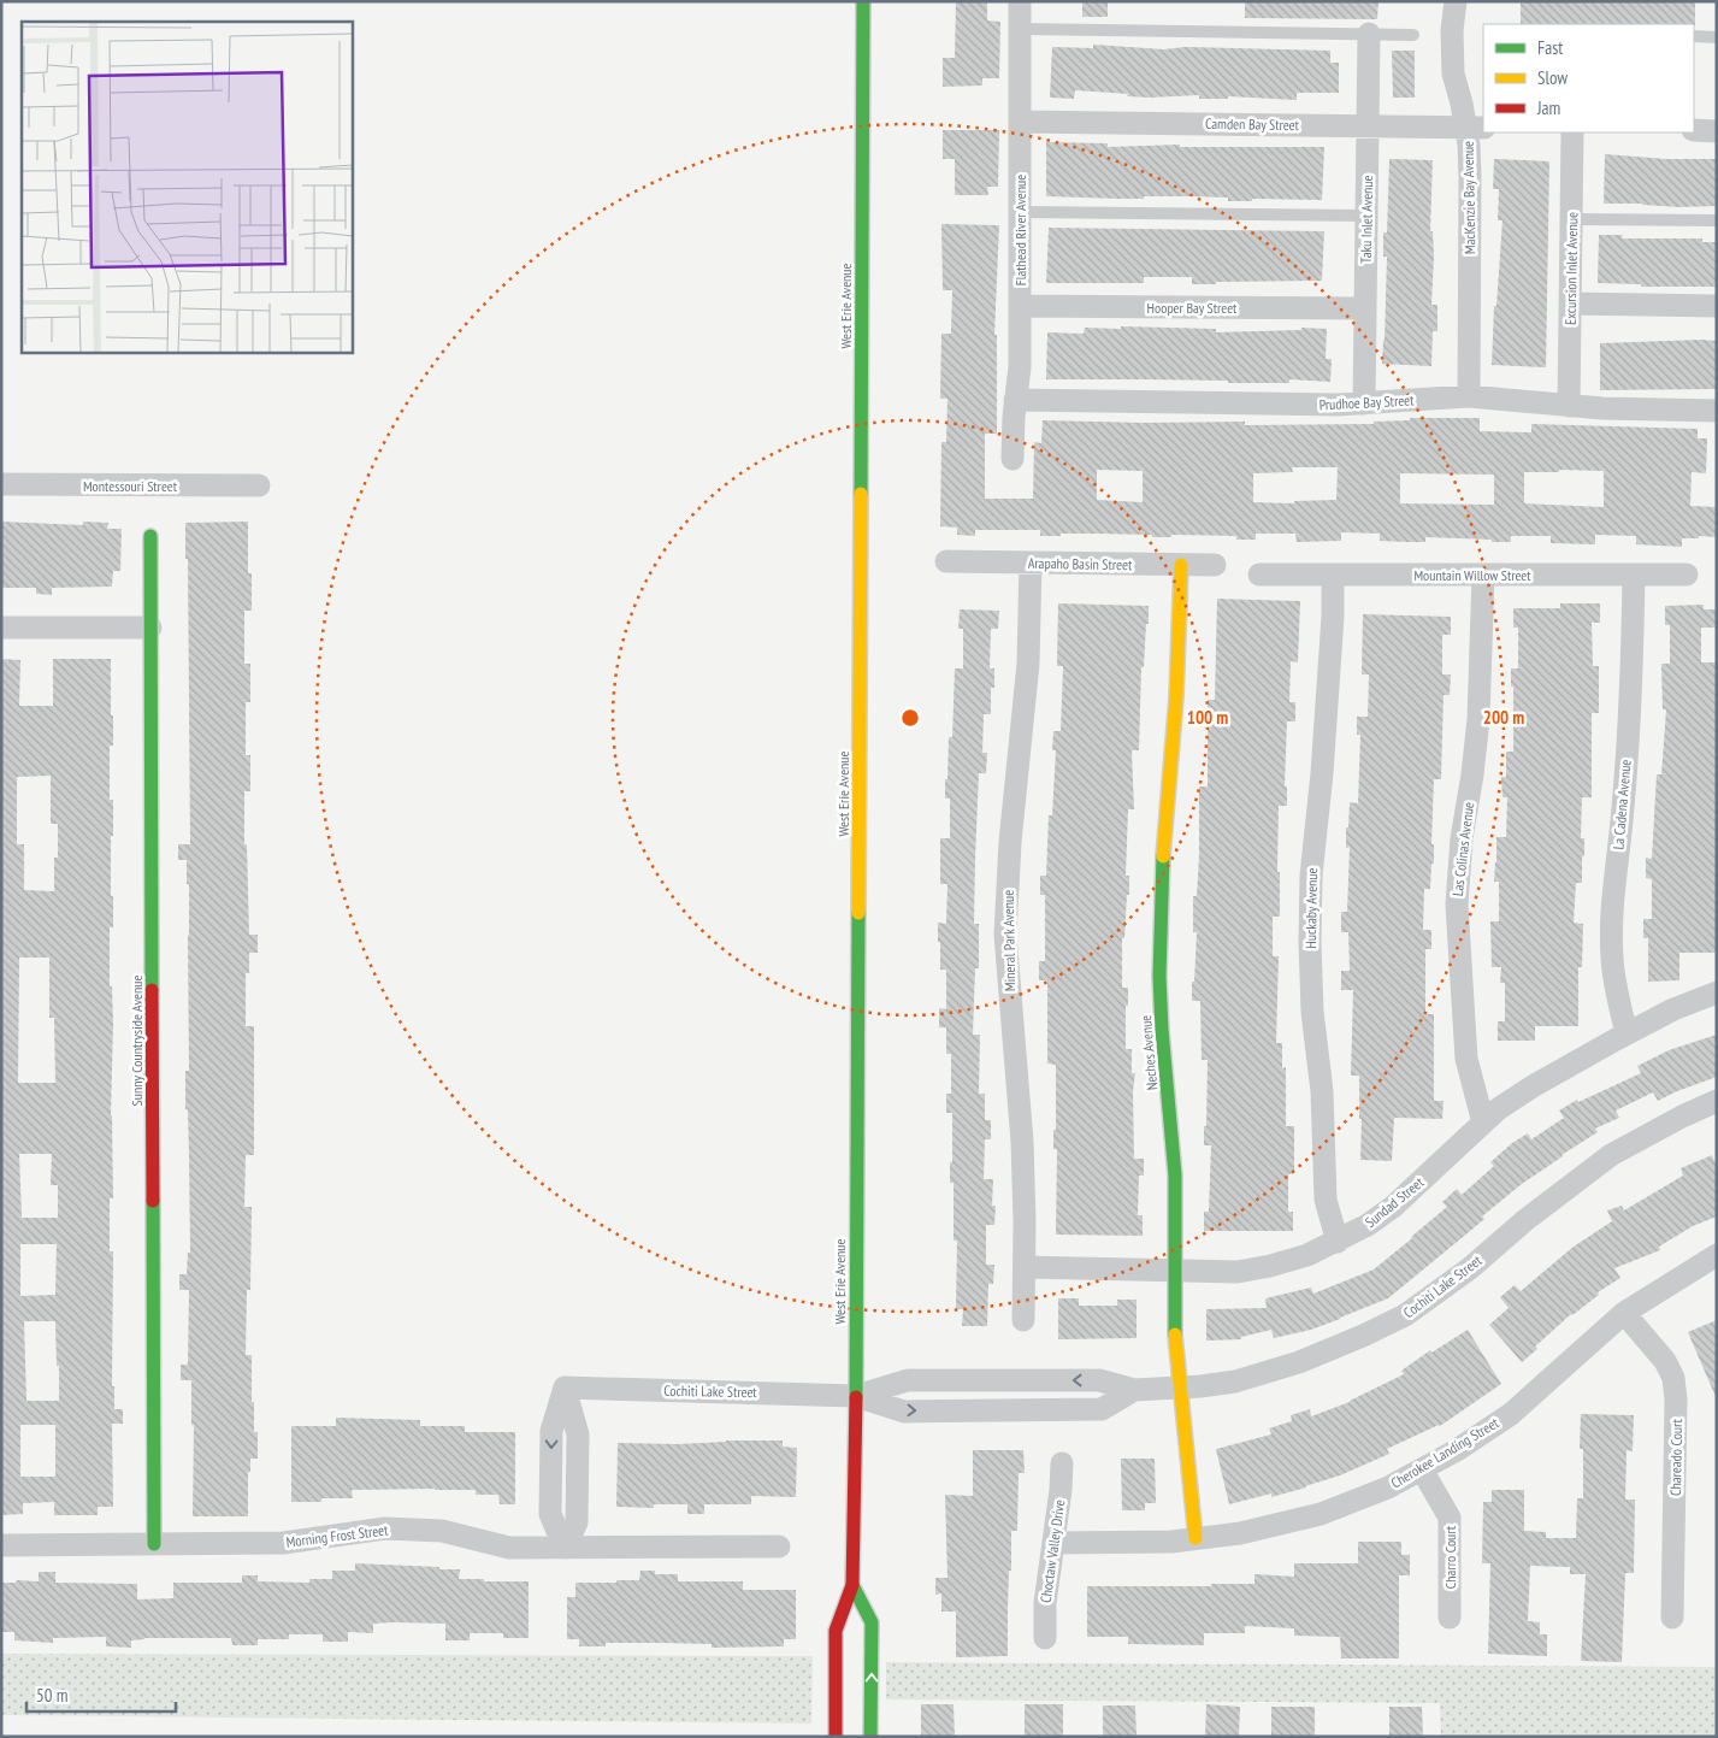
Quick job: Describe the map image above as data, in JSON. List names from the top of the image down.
{
  "streets": {
    "street": [
      "Camden Bay Street",
      "MacKenzie Bay Avenue",
      "Taku Inlet Avenue",
      "Flathead River Avenue",
      "Excursion Inlet Avenue",
      "West Erie Avenue",
      "Hooper Bay Street",
      "Prudhoe Bay Street",
      "Montessouri Street",
      "Arapaho Basin Street",
      "Mountain Willow Street",
      "La Cadena Avenue",
      "Las Colinas Avenue",
      "Huckaby Avenue",
      "Mineral Park Avenue",
      "Sunny Countryside Avenue",
      "Neches Avenue",
      "Sundad Street",
      "Cochiti Lake Street",
      "Cherokee Landing Street",
      "Chareado Court",
      "Morning Frost Street",
      "Choctaw Valley Drive",
      "Charro Court"
    ]
  },
  "crossings": [
    ["Camden Bay Street", "MacKenzie Bay Avenue"],
    ["Camden Bay Street", "Taku Inlet Avenue"],
    ["Camden Bay Street", "Flathead River Avenue"],
    ["MacKenzie Bay Avenue", "Prudhoe Bay Street"],
    ["Taku Inlet Avenue", "Hooper Bay Street"],
    ["Taku Inlet Avenue", "Prudhoe Bay Street"],
    ["Flathead River Avenue", "Hooper Bay Street"],
    ["Flathead River Avenue", "Prudhoe Bay Street"],
    ["Excursion Inlet Avenue", "Prudhoe Bay Street"],
    ["West Erie Avenue", "Cochiti Lake Street"],
    ["Arapaho Basin Street", "Mineral Park Avenue"],
    ["Arapaho Basin Street", "Neches Avenue"],
    ["Mountain Willow Street", "La Cadena Avenue"],
    ["Mountain Willow Street", "Las Colinas Avenue"],
    ["Mountain Willow Street", "Huckaby Avenue"],
    ["La Cadena Avenue", "Sundad Street"],
    ["Las Colinas Avenue", "Sundad Street"],
    ["Huckaby Avenue", "Sundad Street"],
    ["Mineral Park Avenue", "Sundad Street"],
    ["Sunny Countryside Avenue", "Morning Frost Street"],
    ["Neches Avenue", "Sundad Street"],
    ["Neches Avenue", "Cochiti Lake Street"],
    ["Neches Avenue", "Cherokee Landing Street"],
    ["Cochiti Lake Street", "Morning Frost Street"],
    ["Cherokee Landing Street", "Chareado Court"],
    ["Cherokee Landing Street", "Choctaw Valley Drive"],
    ["Cherokee Landing Street", "Charro Court"]
  ],
  "legend": ["Fast", "Slow", "Jam"],
  "scale_bar": "50 m",
  "rings": ["100 m", "200 m"]
}
